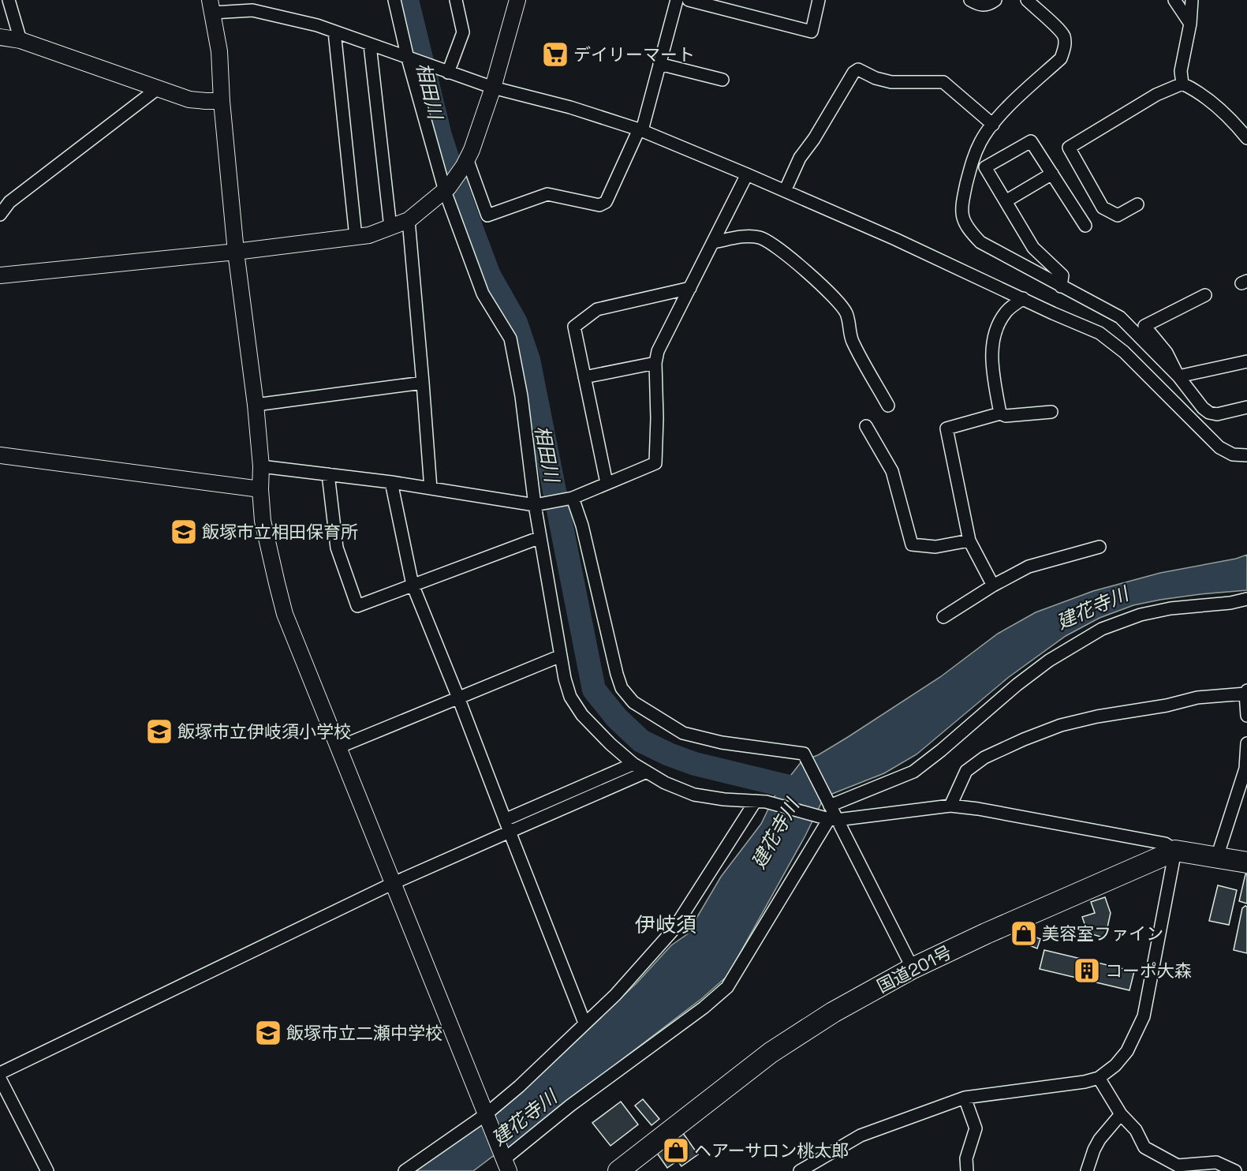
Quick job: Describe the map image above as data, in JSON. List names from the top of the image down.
{
  "streets": {
    "highway": ["国道201号"]
  },
  "districts": ["伊岐須"],
  "water": ["相田川", "建花寺川"],
  "places": {
    "supermarket": ["デイリーマート"],
    "school or university": ["飯塚市立相田保育所", "飯塚市立伊岐須小学校", "飯塚市立二瀬中学校"],
    "shop": ["美容室ファイン", "ヘアーサロン桃太郎"],
    "building": ["コーポ大森"]
  }
}
